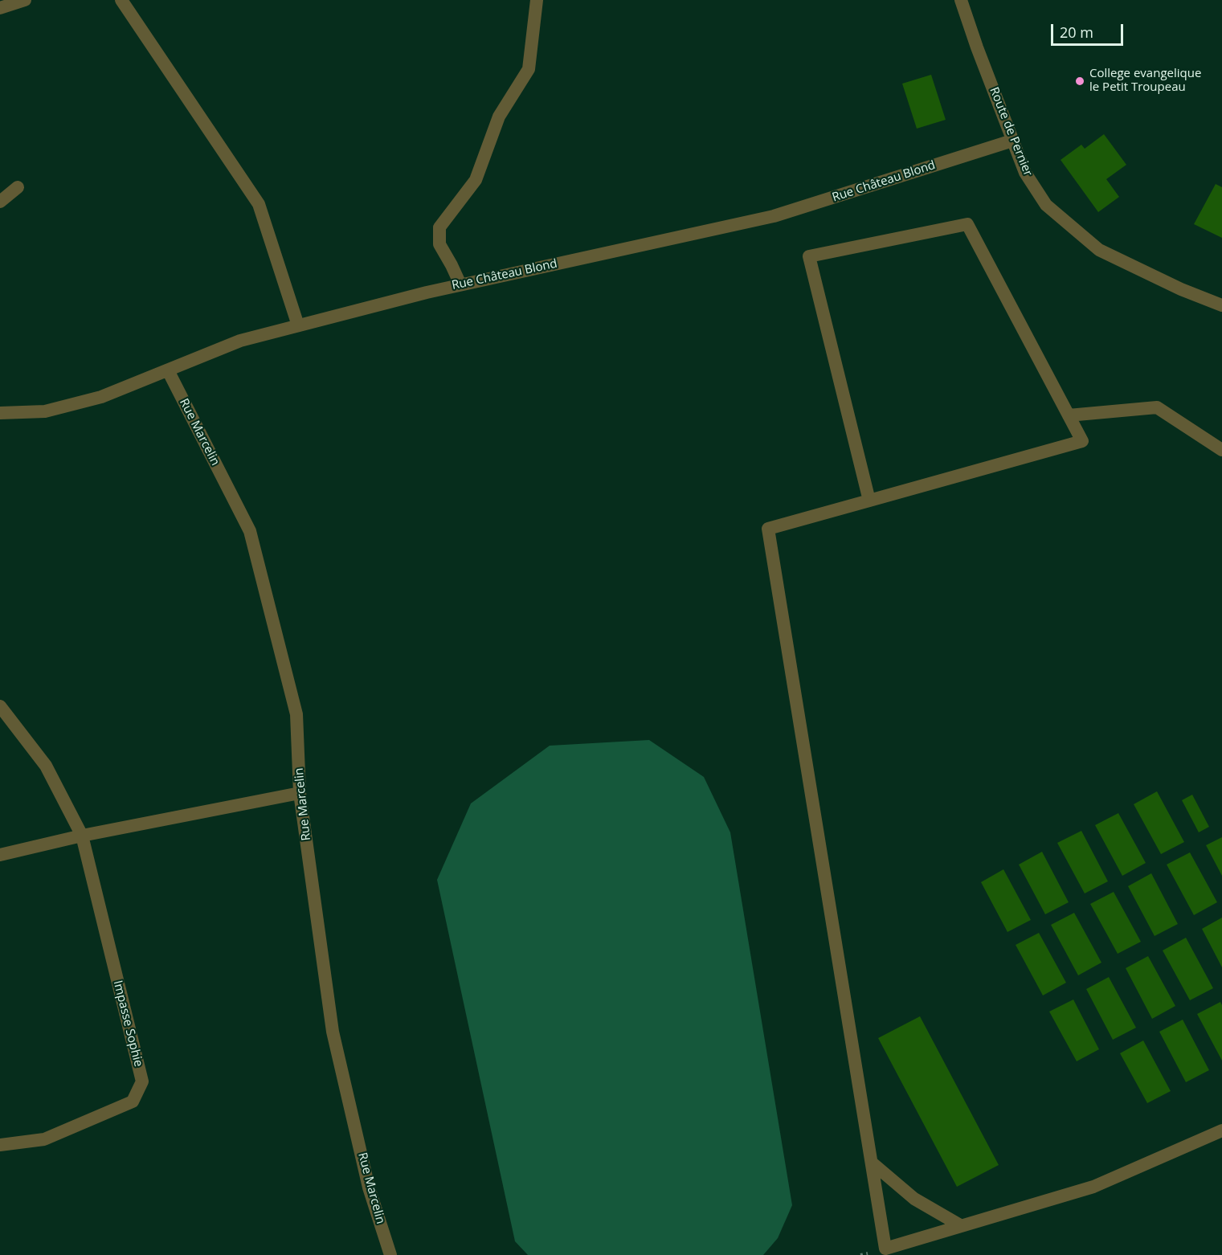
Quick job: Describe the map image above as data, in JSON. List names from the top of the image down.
{
  "streets": {
    "street": [
      "Route de Pernier",
      "Rue Château Blond",
      "Rue Marcelin",
      "Impasse Sophie"
    ]
  },
  "crossings": [
    ["Route de Pernier", "Rue Château Blond"],
    ["Rue Château Blond", "Rue Marcelin"]
  ],
  "places": ["College evangelique le Petit Troupeau"],
  "scale_bar": "20 m"
}
